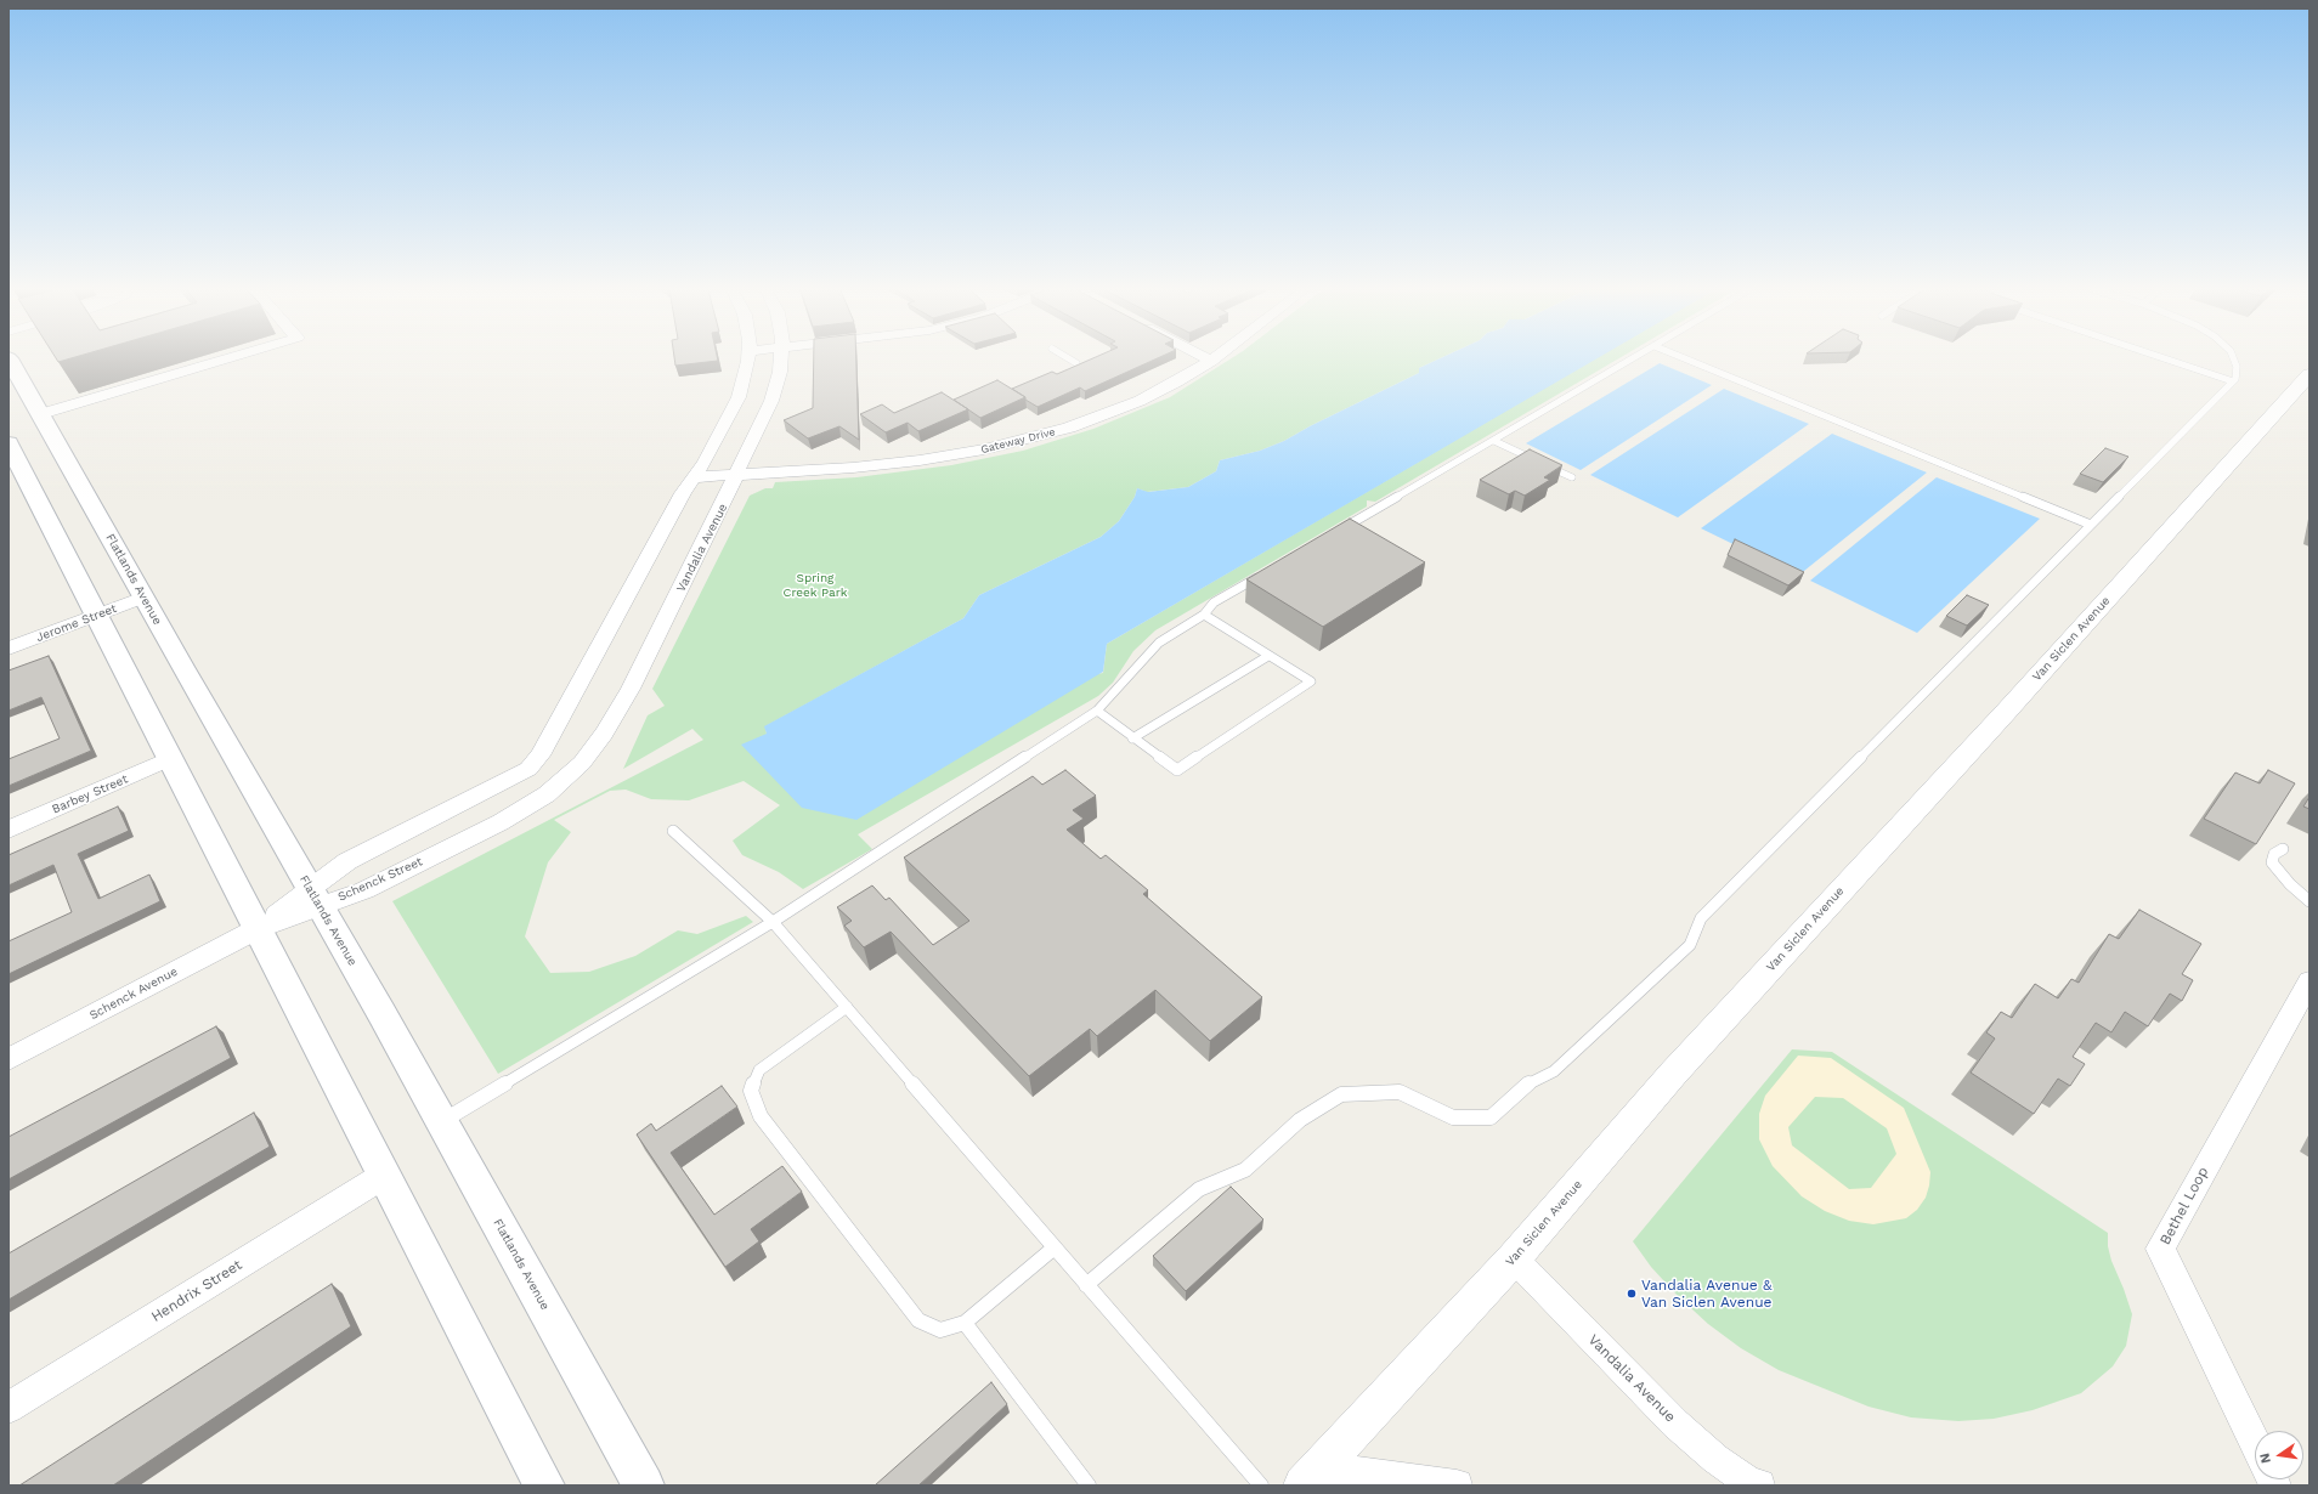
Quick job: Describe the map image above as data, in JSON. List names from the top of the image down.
{
  "streets": {
    "main road": ["Flatlands Avenue"],
    "street": [
      "Gateway Drive",
      "Vandalia Avenue",
      "Jerome Street",
      "Van Siclen Avenue",
      "Barbey Street",
      "Schenck Street",
      "Schenck Avenue",
      "Bethel Loop",
      "Hendrix Street"
    ]
  },
  "crossings": [
    ["Gateway Drive", "Vandalia Avenue"],
    ["Gateway Drive", "Schenck Street"],
    ["Vandalia Avenue", "Van Siclen Avenue"],
    ["Vandalia Avenue", "Schenck Street"],
    ["Flatlands Avenue", "Jerome Street"],
    ["Flatlands Avenue", "Schenck Street"],
    ["Schenck Street", "Schenck Avenue"]
  ],
  "parks": ["Spring Creek Park"],
  "places": ["Vandalia Avenue & Van Siclen Avenue"],
  "north": "left"
}
